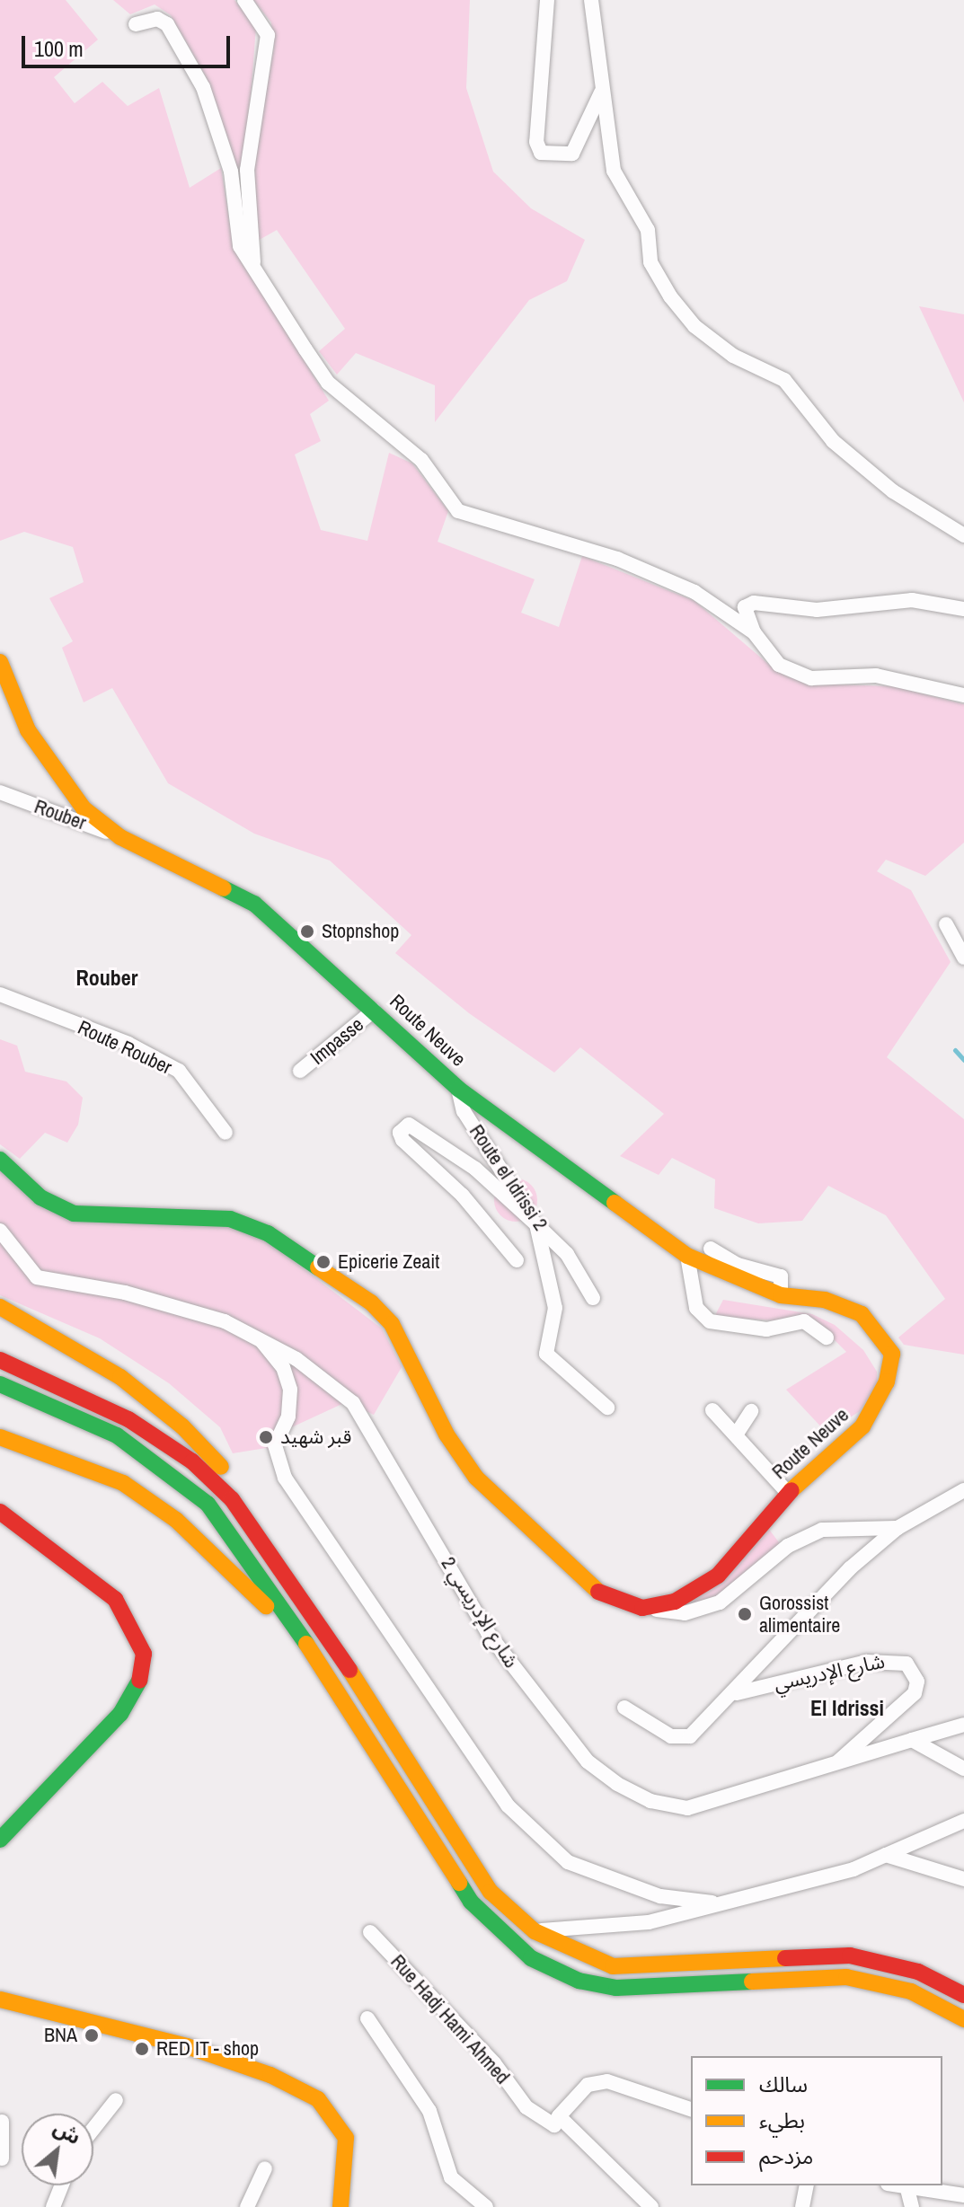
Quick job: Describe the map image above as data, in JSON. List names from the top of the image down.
{
  "streets": {
    "main road": ["Route Neuve"],
    "street": [
      "Rouber",
      "Impasse",
      "Route Rouber",
      "Route el Idrissi 2",
      "شارع الإدريسي 2",
      "شارع الإدريسي",
      "Rue Hadj Hami Ahmed"
    ]
  },
  "crossings": [
    ["Rouber", "Route Neuve"],
    ["Route Neuve", "Impasse"],
    ["Route Neuve", "Route el Idrissi 2"],
    ["شارع الإدريسي 2", "شارع الإدريسي"]
  ],
  "districts": ["Rouber", "El Idrissi"],
  "places": [
    "Stopnshop",
    "Epicerie Zeait",
    "قبر شهيد",
    "Gorossist alimentaire",
    "BNA",
    "RED IT - shop"
  ],
  "legend": ["سالك", "بطيء", "مزدحم"],
  "scale_bar": "100 m",
  "north": "top right"
}
